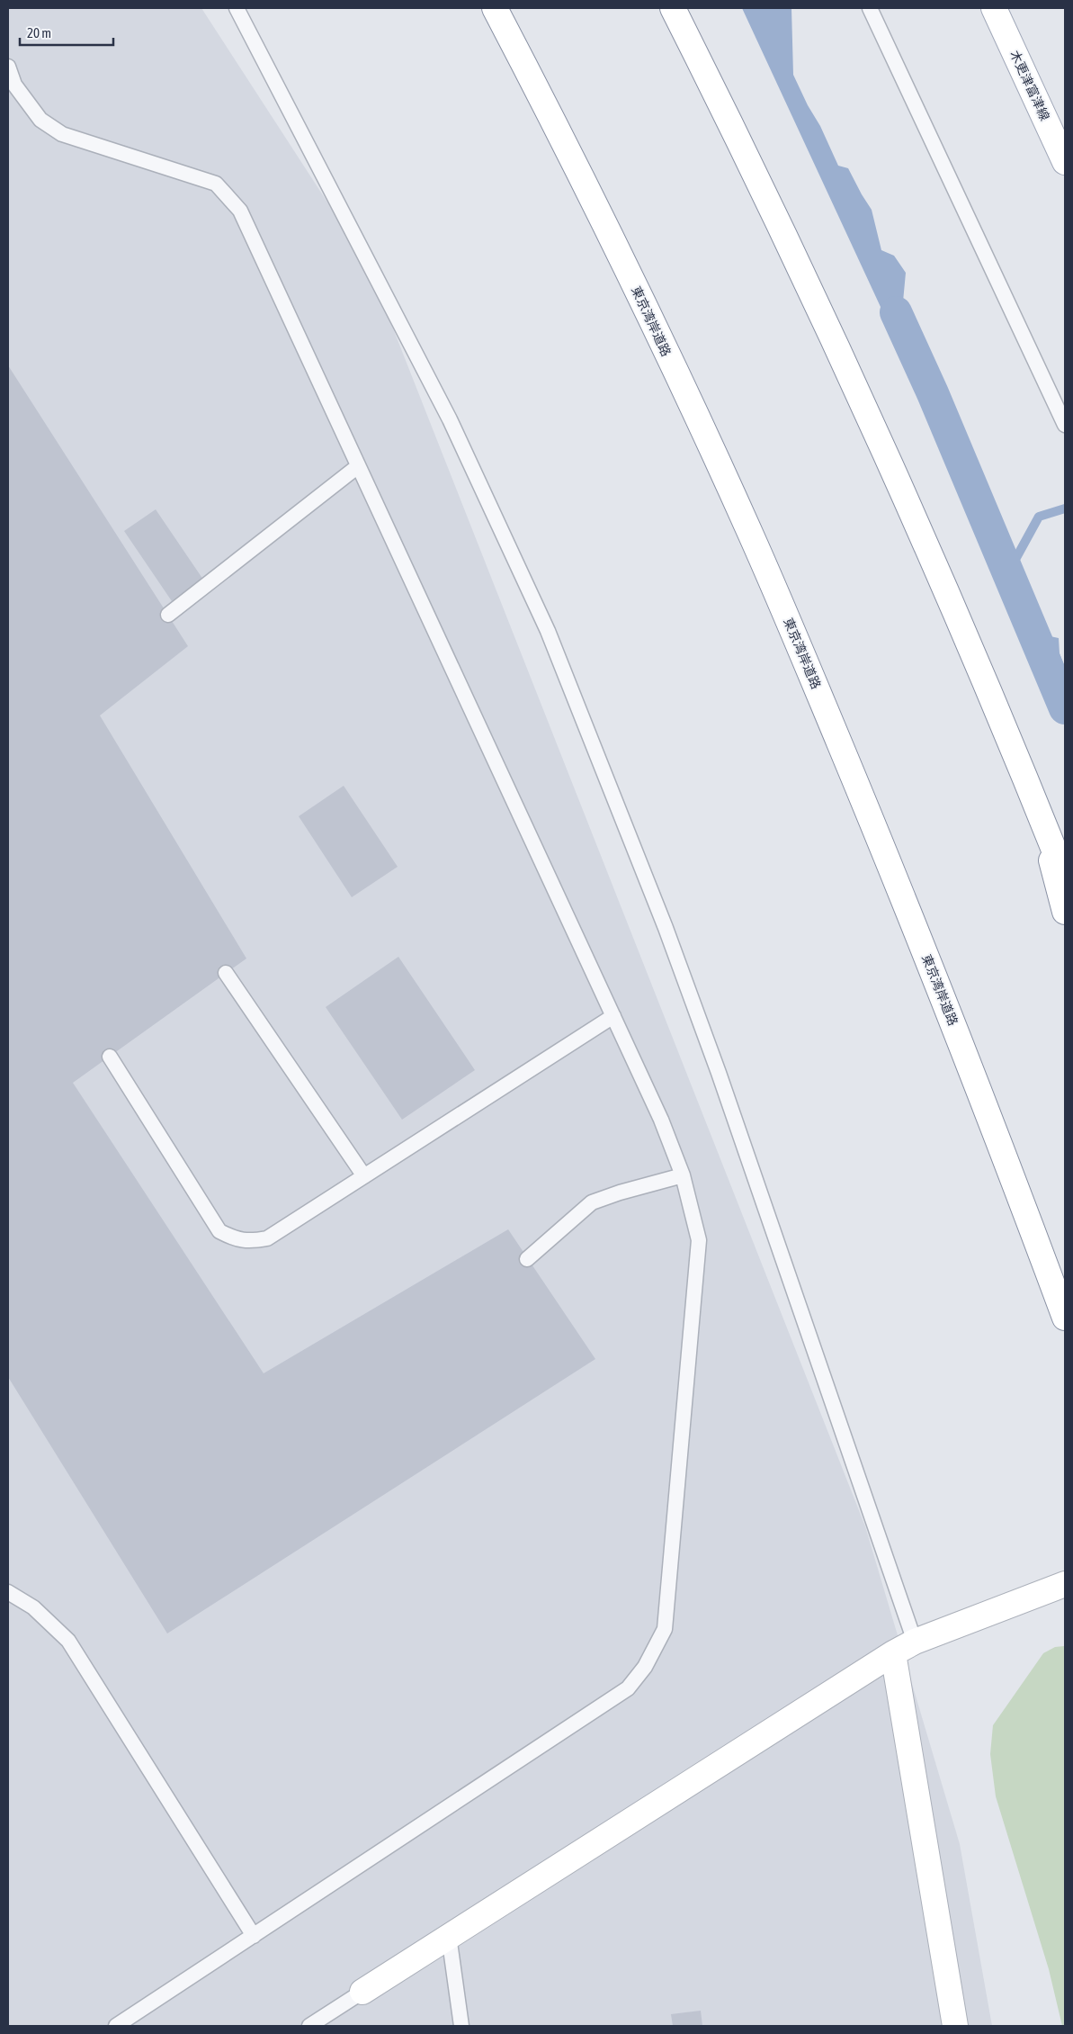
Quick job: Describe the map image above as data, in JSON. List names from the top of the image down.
{
  "streets": {
    "main road": ["木更津富津線", "東京湾岸道路"]
  },
  "scale_bar": "20 m"
}
